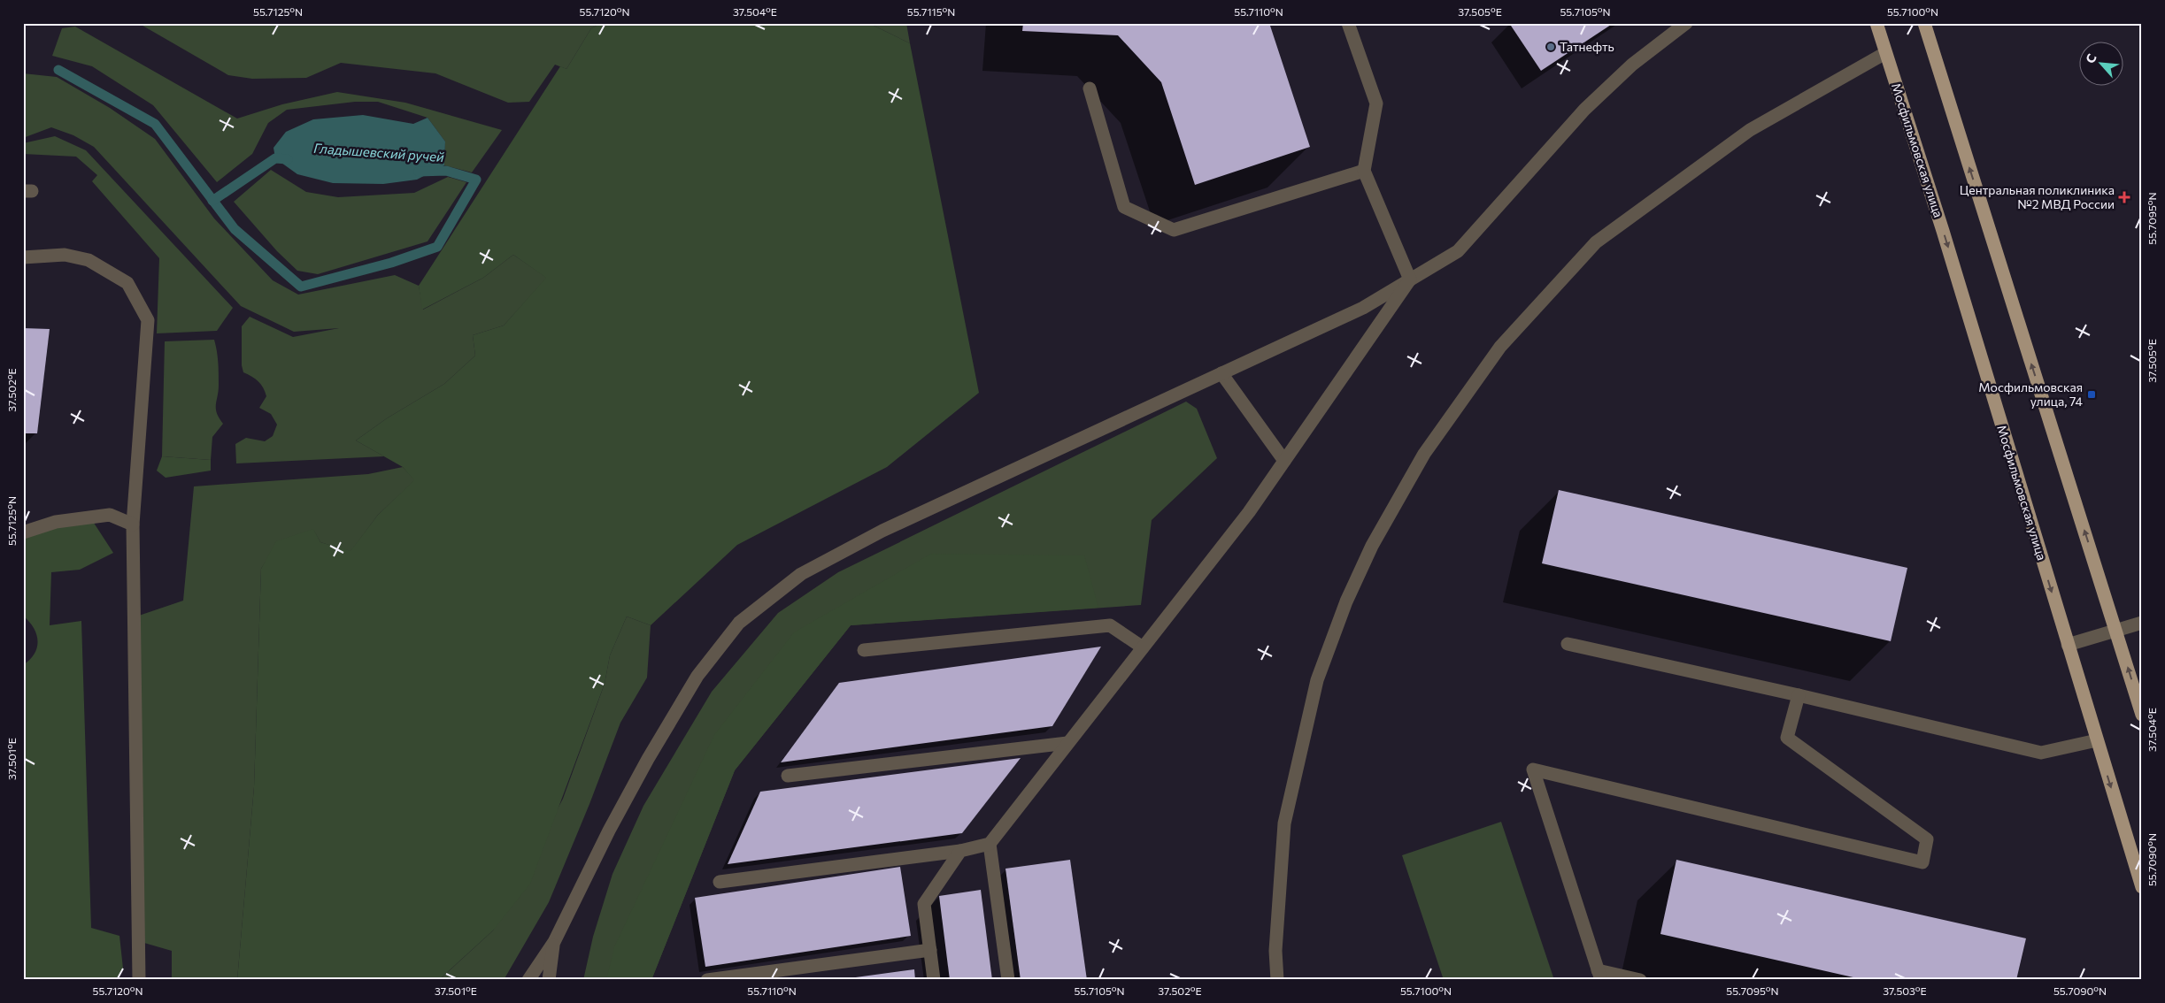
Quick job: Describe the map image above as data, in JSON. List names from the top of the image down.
{
  "streets": {
    "main road": ["Мосфильмовская улица"]
  },
  "water": ["Гладышевский ручей"],
  "places": {
    "other": ["Татнефть"],
    "health": ["Центральная поликлиника №2 МВД России"],
    "transit": ["Мосфильмовская улица, 74"]
  },
  "north": "top left",
  "coordinates": [
    "55.7125°N",
    "55.7120°N",
    "37.504°E",
    "55.7115°N",
    "55.7110°N",
    "37.505°E",
    "55.7105°N",
    "55.7100°N",
    "55.7095°N",
    "37.502°E",
    "37.501°E",
    "55.7090°N",
    "37.503°E"
  ]
}
